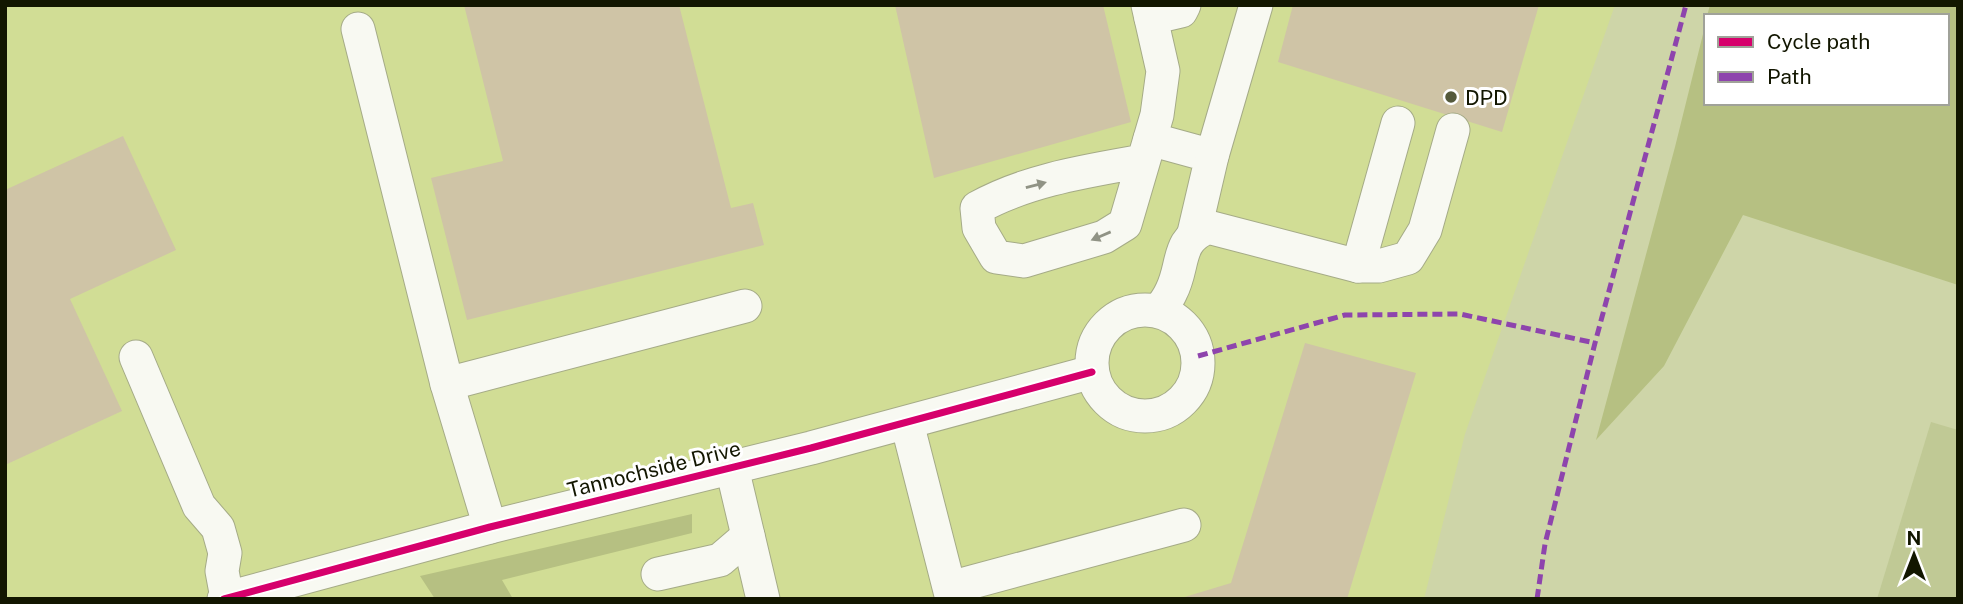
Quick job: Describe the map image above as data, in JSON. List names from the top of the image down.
{
  "streets": {
    "street": ["Tannochside Drive"]
  },
  "places": ["DPD"],
  "legend": ["Cycle path", "Path"],
  "north": "top"
}
